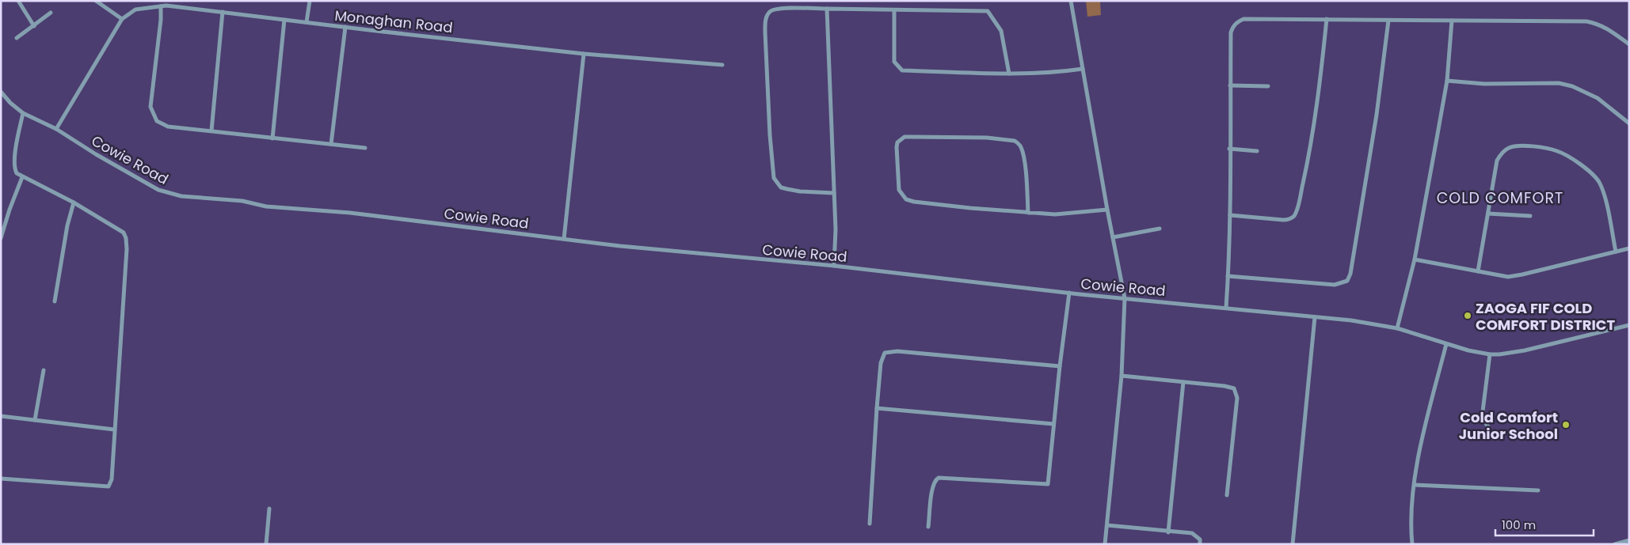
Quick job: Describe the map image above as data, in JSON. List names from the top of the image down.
{
  "streets": {
    "street": ["Monaghan Road", "Cowie Road"]
  },
  "crossings": [
    ["Monaghan Road", "Cowie Road"]
  ],
  "districts": ["COLD COMFORT"],
  "places": ["ZAOGA FIF COLD COMFORT DISTRICT", "Cold Comfort Junior School"],
  "scale_bar": "100 m"
}
